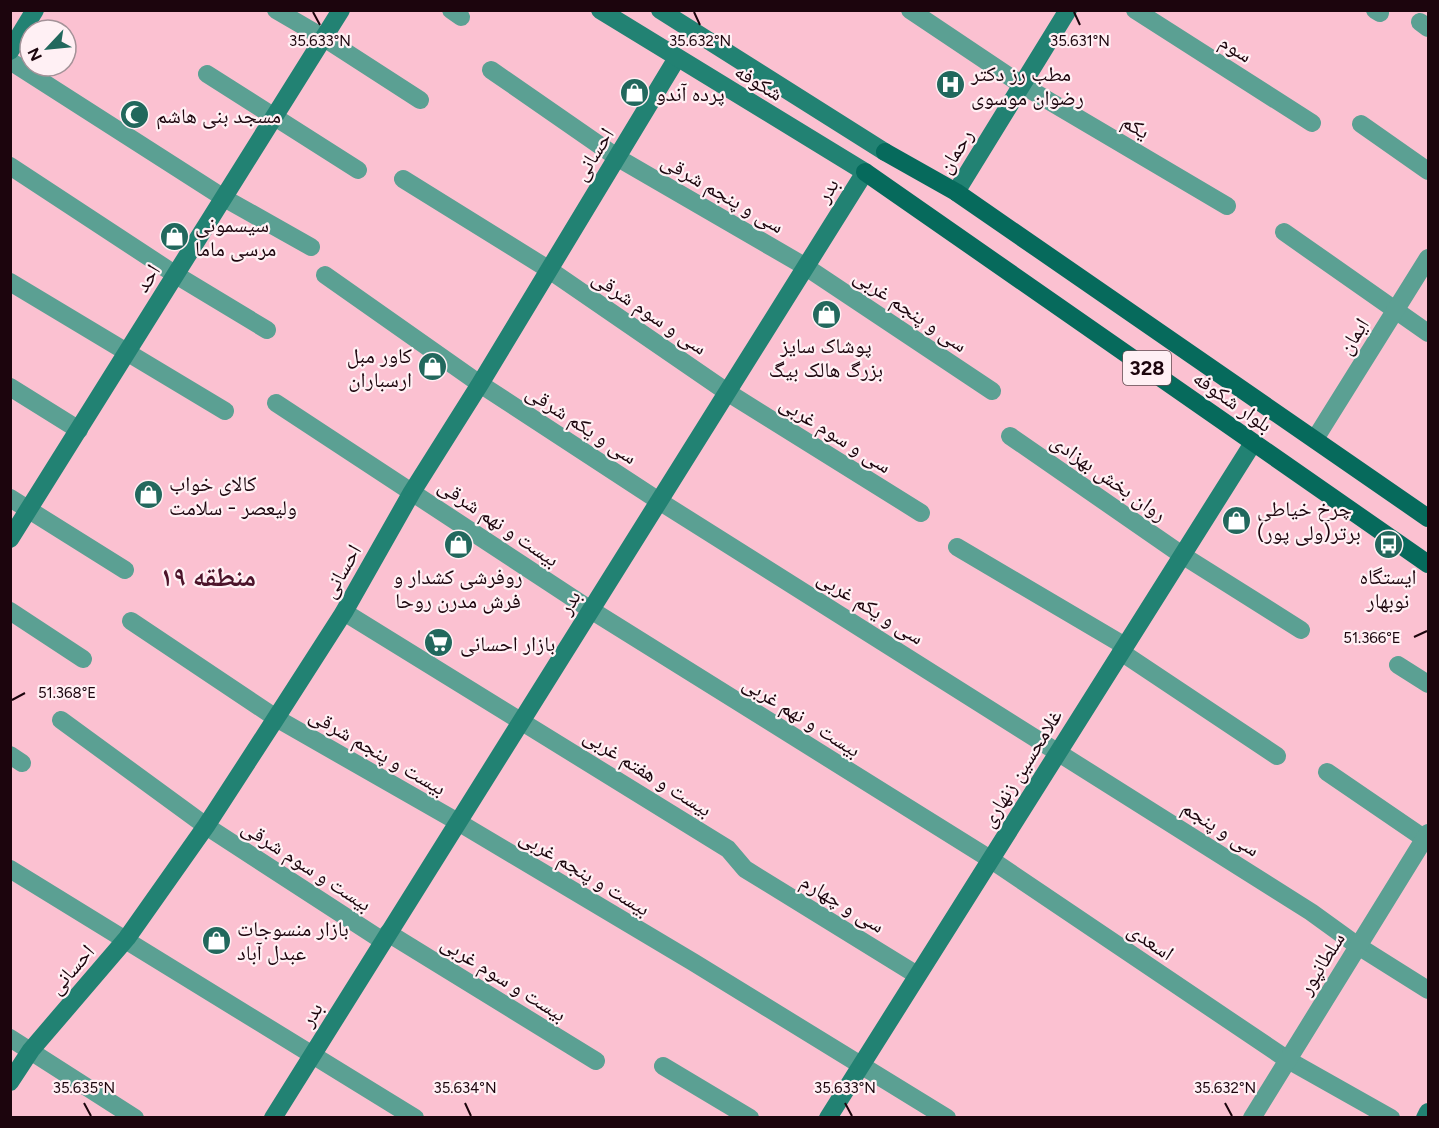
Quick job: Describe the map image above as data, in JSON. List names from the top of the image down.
{
  "streets": {
    "main road": ["328", "بلوار شکوفه"],
    "street": [
      "سوم",
      "شکوفه",
      "یکم",
      "رحمان",
      "احسانی",
      "بدر",
      "سی و پنجم شرقی",
      "احد",
      "سی و پنجم غربی",
      "سی و سوم شرقی",
      "ایمان",
      "سی و یکم شرقی",
      "سی و سوم غربی",
      "روان بخش بهزادی",
      "بیست و نهم شرقی",
      "سی و یکم غربی",
      "بیست و نهم غربی",
      "بیست و پنجم شرقی",
      "غلامحسین زنهاری",
      "بیست و هفتم غربی",
      "سی و پنجم",
      "بیست و سوم شرقی",
      "بیست و پنجم غربی",
      "سی و چهارم",
      "اسعدی",
      "سلطانپور",
      "بیست و سوم غربی"
    ]
  },
  "crossings": [
    ["شکوفه", "احسانی"],
    ["شکوفه", "بدر"],
    ["شکوفه", "بلوار شکوفه"],
    ["یکم", "رحمان"],
    ["رحمان", "بلوار شکوفه"],
    ["احسانی", "سی و پنجم شرقی"],
    ["احسانی", "سی و سوم شرقی"],
    ["احسانی", "سی و یکم شرقی"],
    ["احسانی", "بیست و نهم شرقی"],
    ["احسانی", "بیست و پنجم شرقی"],
    ["احسانی", "بیست و هفتم غربی"],
    ["احسانی", "بیست و سوم شرقی"],
    ["بدر", "سی و پنجم شرقی"],
    ["بدر", "سی و پنجم غربی"],
    ["بدر", "سی و سوم شرقی"],
    ["بدر", "بلوار شکوفه"],
    ["بدر", "سی و یکم شرقی"],
    ["بدر", "سی و سوم غربی"],
    ["بدر", "بیست و نهم شرقی"],
    ["بدر", "سی و یکم غربی"],
    ["بدر", "بیست و نهم غربی"],
    ["بدر", "بیست و پنجم شرقی"],
    ["بدر", "بیست و هفتم غربی"],
    ["بدر", "بیست و سوم شرقی"],
    ["بدر", "بیست و پنجم غربی"],
    ["بدر", "بیست و سوم غربی"],
    ["سی و پنجم شرقی", "سی و پنجم غربی"],
    ["سی و سوم شرقی", "سی و سوم غربی"],
    ["ایمان", "بلوار شکوفه"],
    ["بلوار شکوفه", "غلامحسین زنهاری"],
    ["سی و یکم شرقی", "سی و یکم غربی"],
    ["روان بخش بهزادی", "غلامحسین زنهاری"],
    ["بیست و نهم شرقی", "بیست و نهم غربی"],
    ["سی و یکم غربی", "غلامحسین زنهاری"],
    ["سی و یکم غربی", "سی و پنجم"],
    ["بیست و نهم غربی", "غلامحسین زنهاری"],
    ["بیست و نهم غربی", "اسعدی"],
    ["بیست و پنجم شرقی", "بیست و پنجم غربی"],
    ["غلامحسین زنهاری", "سی و پنجم"],
    ["غلامحسین زنهاری", "بیست و پنجم غربی"],
    ["غلامحسین زنهاری", "سی و چهارم"],
    ["غلامحسین زنهاری", "اسعدی"],
    ["بیست و هفتم غربی", "سی و چهارم"],
    ["سی و پنجم", "سلطانپور"],
    ["بیست و سوم شرقی", "بیست و سوم غربی"],
    ["اسعدی", "سلطانپور"]
  ],
  "districts": ["منطقه ۱۹"],
  "places": {
    "hospital": ["مطب رز دکتر رضوان موسوی"],
    "shop": [
      "پرده آندو",
      "سیسمونی مرسی ماما",
      "پوشاک سایز بزرگ هالک بیگ",
      "كاور مبل ارسباران",
      "کالای خواب ولیعصر - سلامت",
      "چرخ خیاطی برتر(ولی پور)",
      "روفرشی کشدار و فرش مدرن روحا",
      "بازار منسوجات عبدل آباد"
    ],
    "mosque": ["مسجد بنی هاشم"],
    "bus stop": ["ایستگاه نوبهار"],
    "supermarket": ["بازار احسانی"]
  },
  "north": "bottom left",
  "coordinates": [
    "35.633°N",
    "35.632°N",
    "35.631°N",
    "51.366°E",
    "51.368°E",
    "35.635°N",
    "35.634°N"
  ]
}
